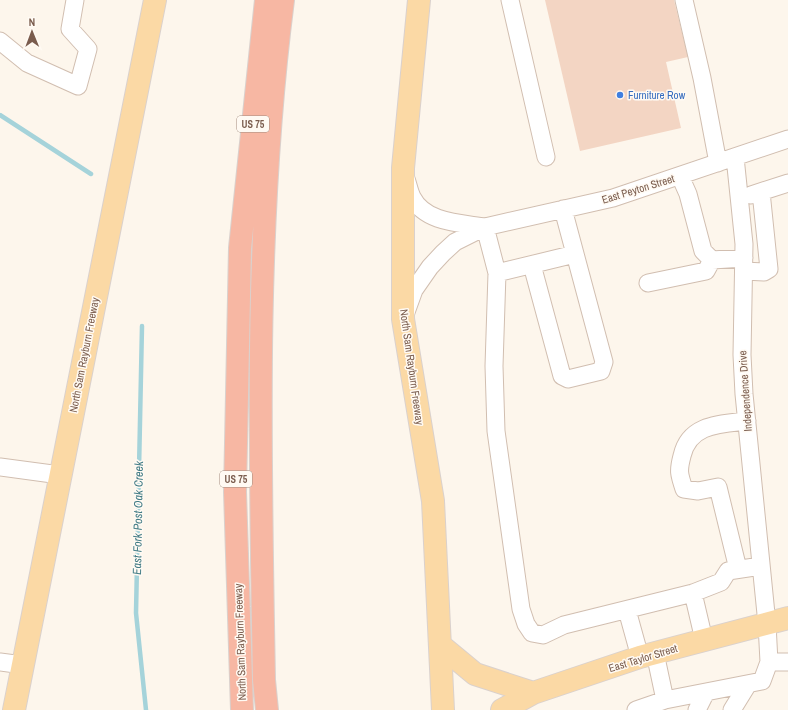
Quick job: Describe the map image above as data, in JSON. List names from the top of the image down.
{
  "streets": {
    "highway": ["US 75", "North Sam Rayburn Freeway"],
    "main road": ["East Taylor Street"],
    "street": ["East Peyton Street", "Independence Drive"]
  },
  "crossings": [
    ["East Peyton Street", "North Sam Rayburn Freeway"],
    ["East Peyton Street", "Independence Drive"],
    ["Independence Drive", "East Taylor Street"]
  ],
  "water": ["East Fork Post Oak Creek"],
  "places": ["Furniture Row"],
  "north": "top"
}
